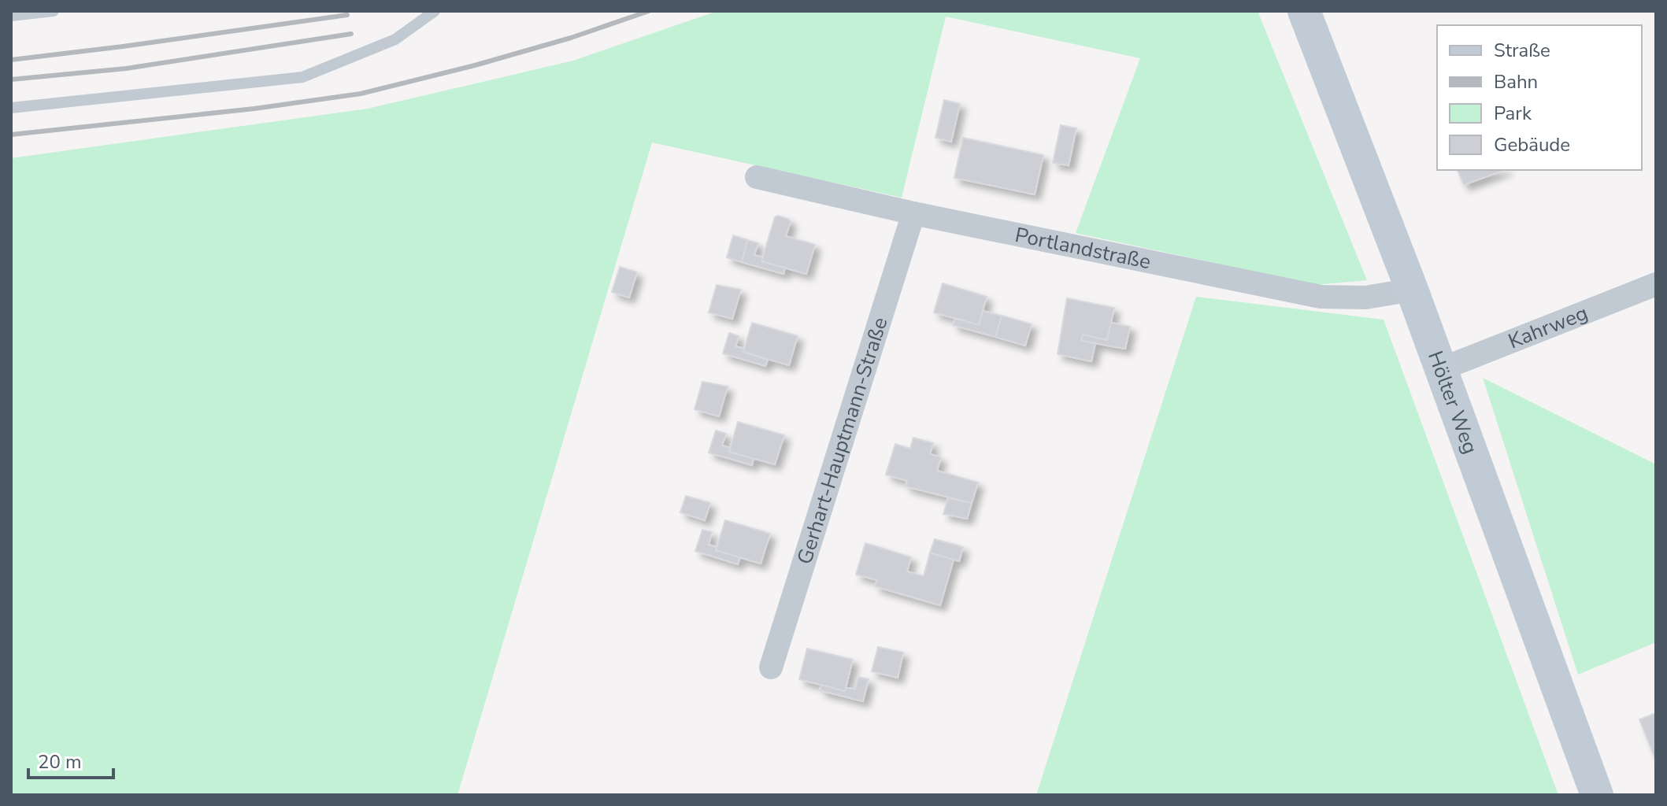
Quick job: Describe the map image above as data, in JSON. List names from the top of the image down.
{
  "streets": {
    "main road": ["Hölter Weg"],
    "street": ["Portlandstraße", "Kahrweg", "Gerhart-Hauptmann-Straße"]
  },
  "crossings": [
    ["Portlandstraße", "Hölter Weg"],
    ["Portlandstraße", "Gerhart-Hauptmann-Straße"],
    ["Kahrweg", "Hölter Weg"]
  ],
  "legend": [
    "Straße",
    "Bahn",
    "Park",
    "Gebäude"
  ],
  "scale_bar": "20 m"
}
